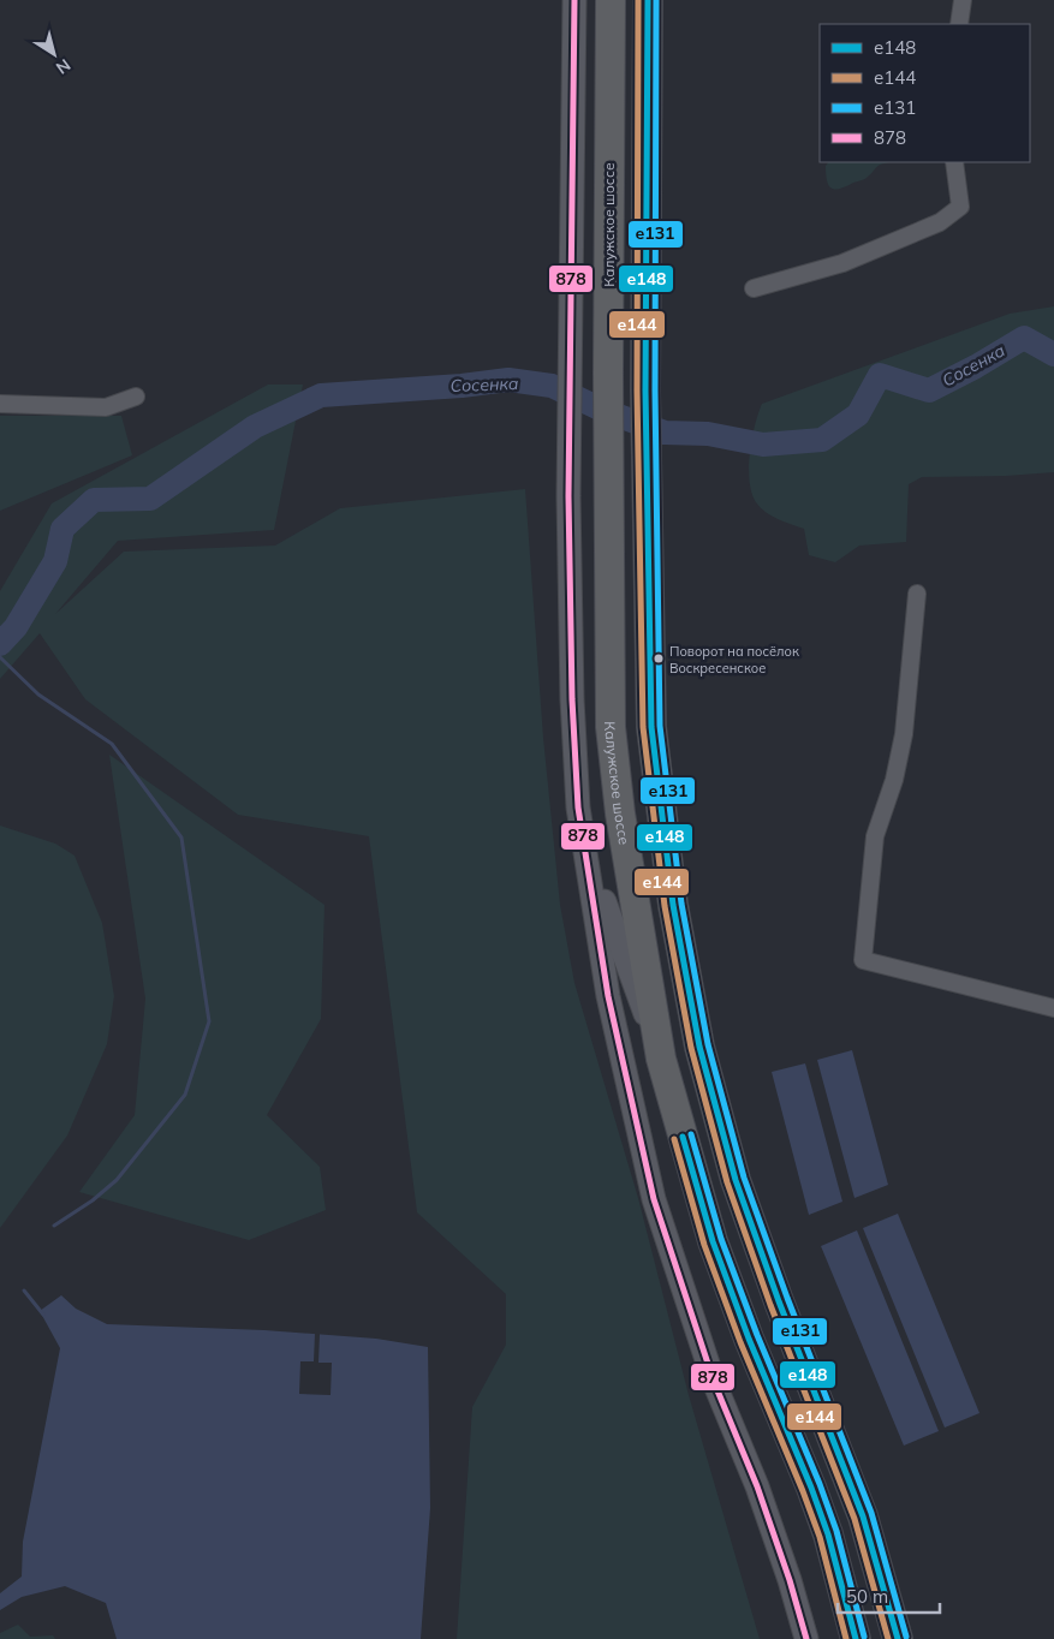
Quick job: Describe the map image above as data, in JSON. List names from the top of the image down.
{
  "streets": {
    "highway": ["Калужское шоссе"]
  },
  "water": ["Сосенка"],
  "places": ["Поворот на посёлок Воскресенское"],
  "lines": [
    "transit line е148",
    "transit line е144",
    "transit line е131",
    "transit line 878"
  ],
  "legend": [
    "е148",
    "е144",
    "е131",
    "878"
  ],
  "scale_bar": "50 m",
  "north": "bottom right"
}
